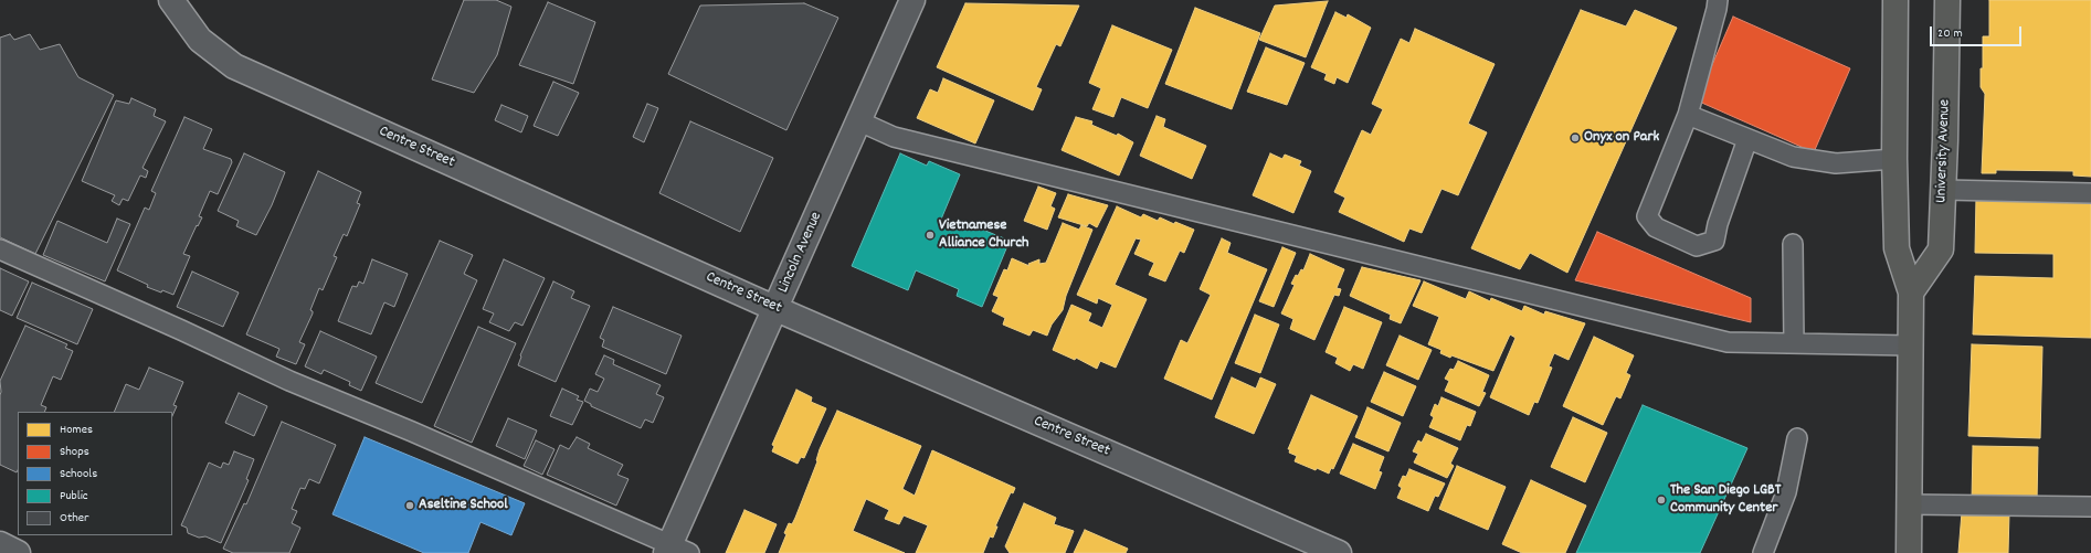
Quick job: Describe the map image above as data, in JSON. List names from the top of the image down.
{
  "streets": {
    "main road": ["University Avenue"],
    "street": ["Centre Street", "Lincoln Avenue"]
  },
  "crossings": [
    ["Centre Street", "Lincoln Avenue"]
  ],
  "places": [
    "Onyx on Park",
    "Vietnamese Alliance Church",
    "The San Diego LGBT Community Center",
    "Aseltine School"
  ],
  "legend": [
    "Homes",
    "Shops",
    "Schools",
    "Public",
    "Other"
  ],
  "scale_bar": "20 m"
}
